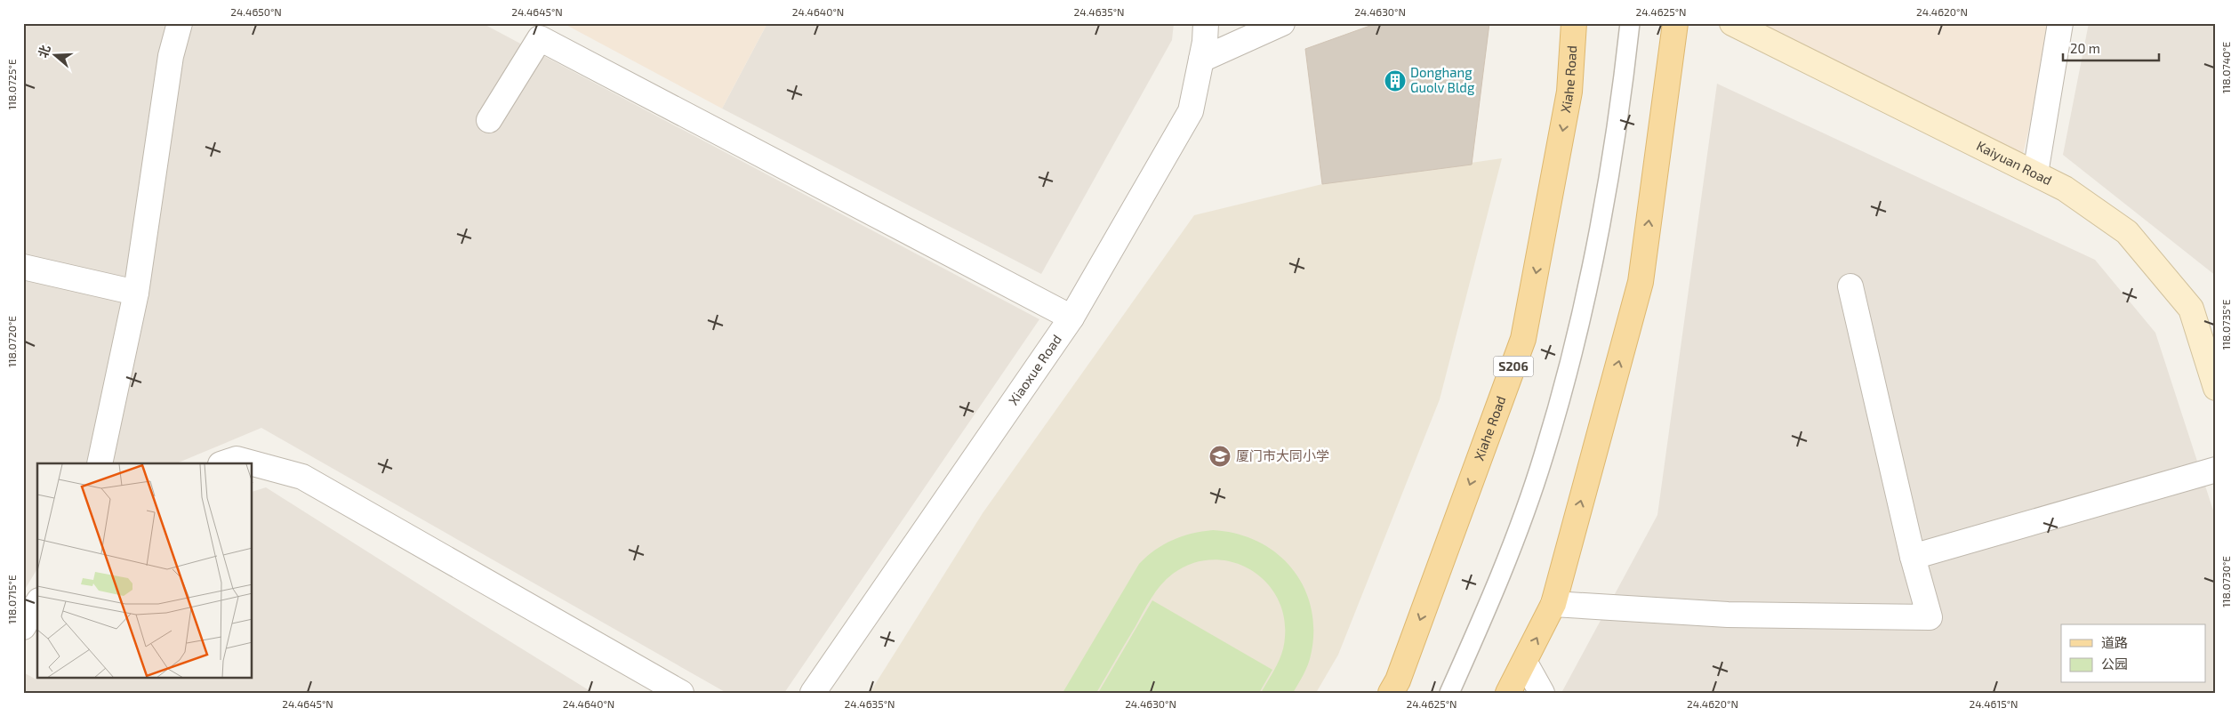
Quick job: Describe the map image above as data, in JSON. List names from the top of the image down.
{
  "streets": {
    "main road": ["Xiahe Road", "S206"],
    "street": ["Kaiyuan Road", "Xiaoxue Road"]
  },
  "places": {
    "building": ["Donghang Guolv Bldg"],
    "school or university": ["厦门市大同小学"]
  },
  "legend": ["道路", "公园"],
  "scale_bar": "20 m",
  "north": "left",
  "coordinates": [
    "24.4650°N",
    "24.4645°N",
    "24.4640°N",
    "24.4635°N",
    "24.4630°N",
    "24.4625°N",
    "24.4620°N",
    "118.0740°E",
    "118.0725°E",
    "118.0735°E",
    "118.0720°E",
    "118.0730°E",
    "118.0715°E",
    "24.4615°N"
  ]
}
